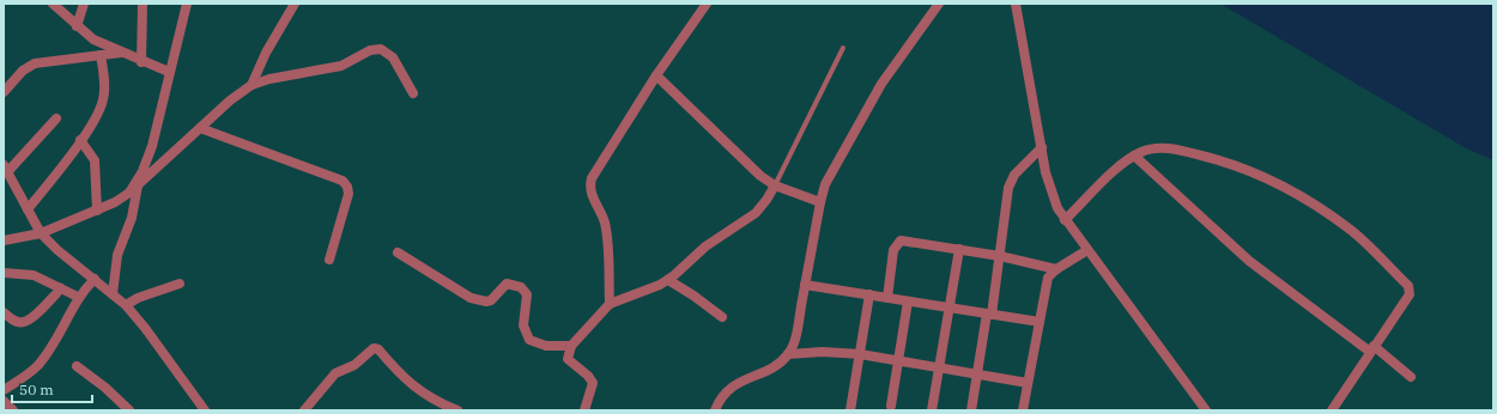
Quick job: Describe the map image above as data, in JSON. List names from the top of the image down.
{
  "scale_bar": "50 m"
}
